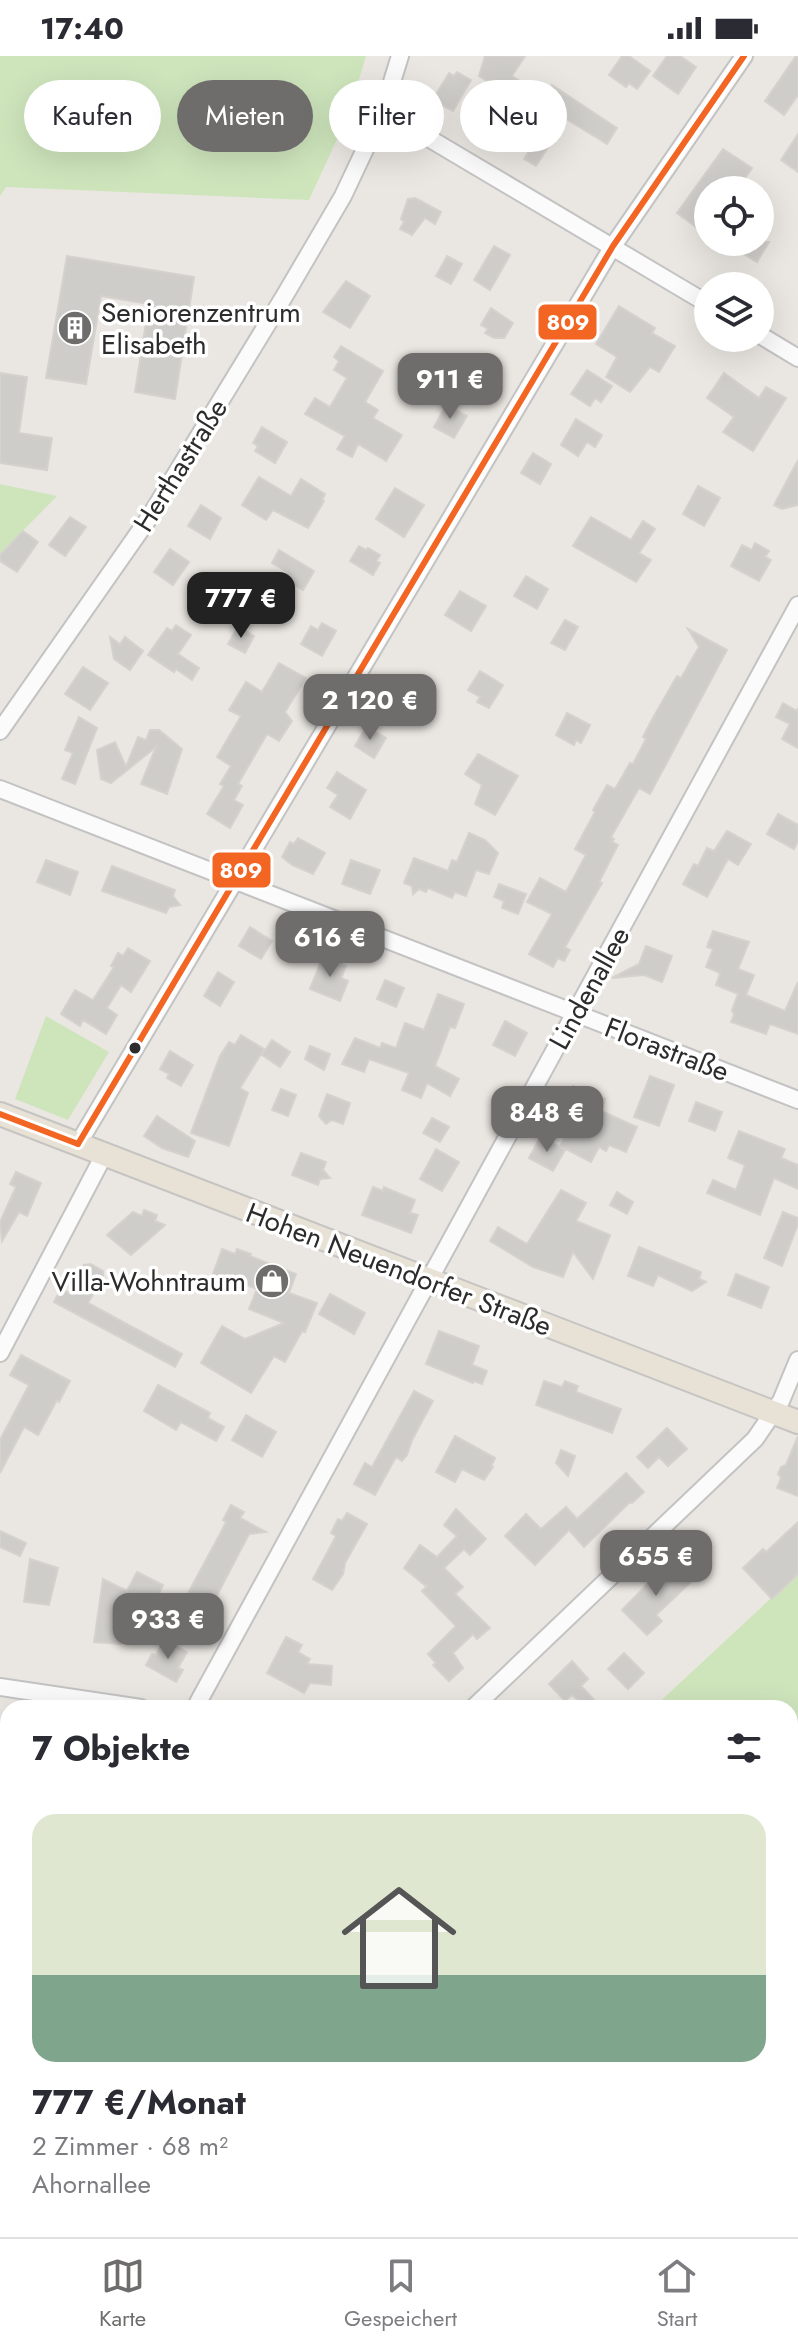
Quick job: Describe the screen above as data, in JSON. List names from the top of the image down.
{
  "streets": {
    "main road": ["Hohen Neuendorfer Straße"],
    "street": ["Herthastraße", "Lindenallee", "Florastraße"]
  },
  "crossings": [
    ["Lindenallee", "Florastraße"],
    ["Lindenallee", "Hohen Neuendorfer Straße"]
  ],
  "places": {
    "building": ["Seniorenzentrum Elisabeth"],
    "shop": ["Villa-Wohntraum"]
  },
  "lines": ["transit line 809"],
  "page": {
    "status": "17:40",
    "chip": [
      "Kaufen",
      "Mieten",
      "Filter",
      "Neu"
    ],
    "price": [
      "911 €",
      "777 €",
      "2 120 €",
      "616 €",
      "848 €",
      "655 €",
      "933 €"
    ],
    "heading": "7 Objekte",
    "list": [
      {
        "name": "777 €/Monat",
        "note": "2 Zimmer · 68 m² · Ahornallee"
      }
    ],
    "tabs": ["Karte", "Gespeichert", "Start"]
  }
}
